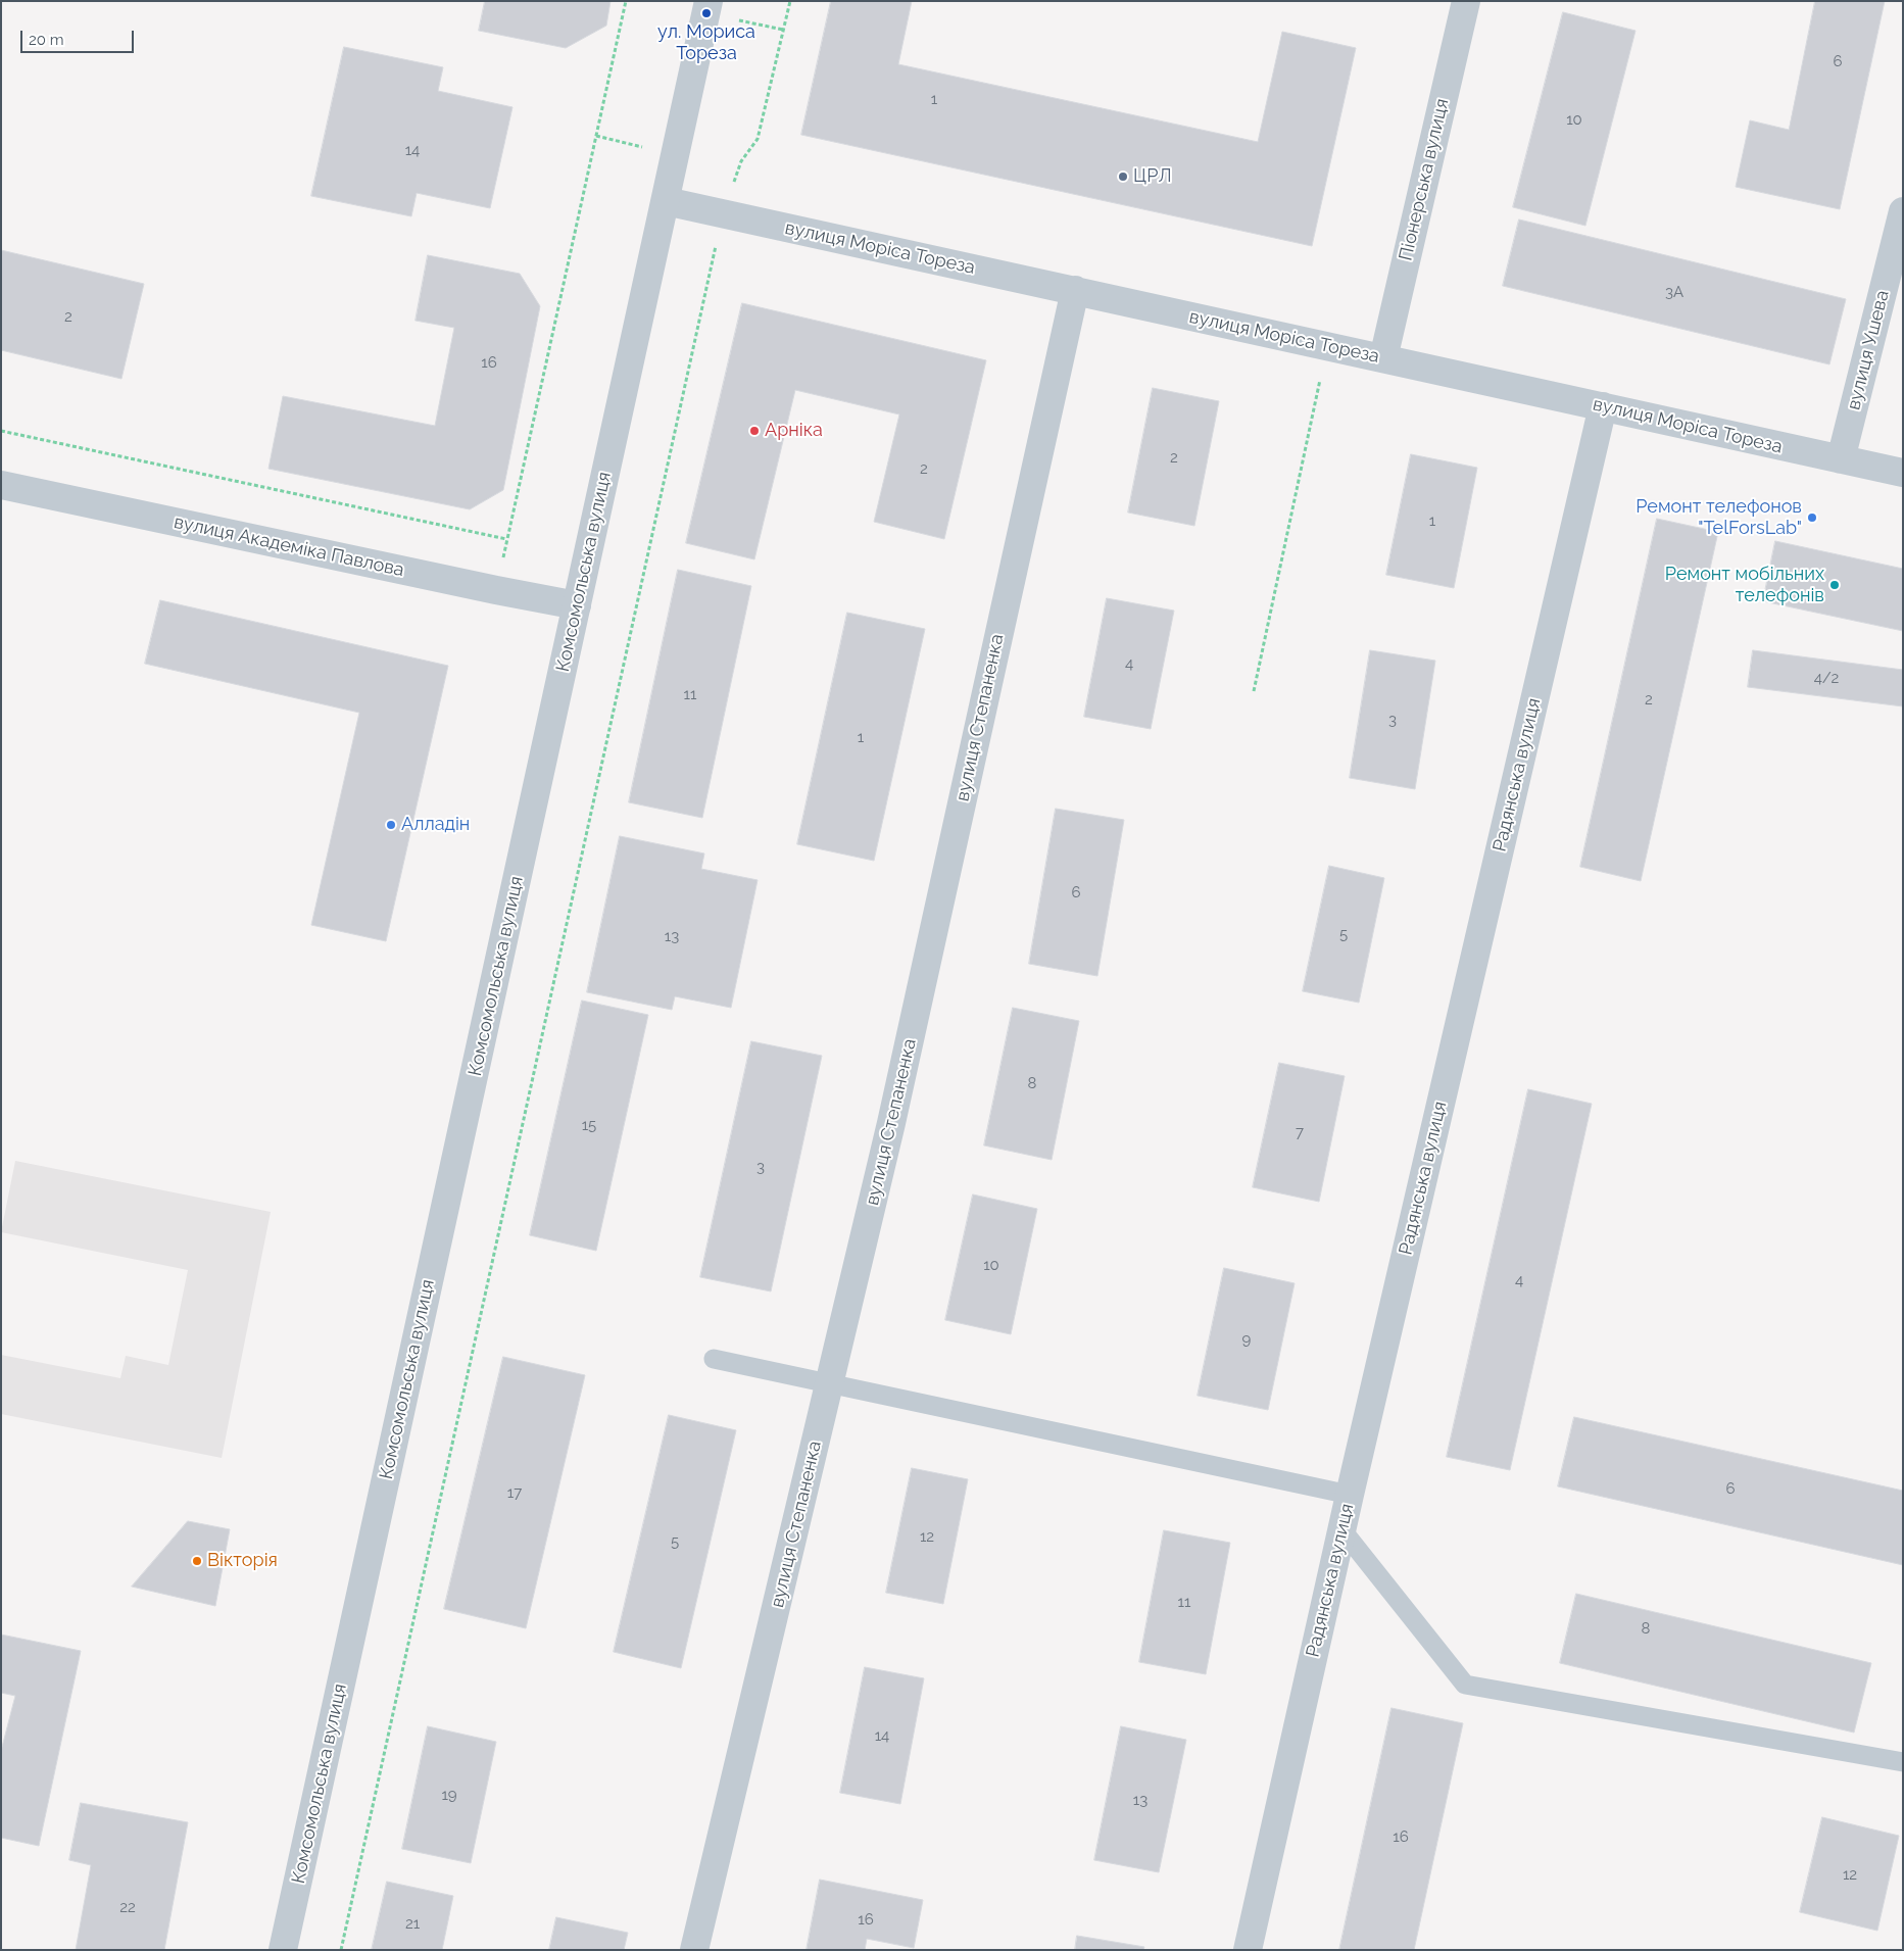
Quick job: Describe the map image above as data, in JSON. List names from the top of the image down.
{
  "streets": {
    "street": [
      "Піонерська вулиця",
      "вулиця Моріса Тореза",
      "вулиця Ушева",
      "вулиця Академіка Павлова",
      "Комсомольська вулиця",
      "вулиця Степаненка",
      "Радянська вулиця"
    ]
  },
  "crossings": [
    ["Піонерська вулиця", "вулиця Моріса Тореза"],
    ["вулиця Моріса Тореза", "вулиця Ушева"],
    ["вулиця Моріса Тореза", "Комсомольська вулиця"],
    ["вулиця Моріса Тореза", "вулиця Степаненка"],
    ["вулиця Моріса Тореза", "Радянська вулиця"],
    ["вулиця Академіка Павлова", "Комсомольська вулиця"]
  ],
  "places": [
    "ул. Мориса Тореза",
    "ЦРЛ",
    "Арніка",
    "Ремонт телефонов \"TelForsLab\"",
    "Ремонт мобільних телефонів",
    "Алладін",
    "Вікторія"
  ],
  "house_numbers": [
    "6",
    "1",
    "10",
    "14",
    "3А",
    "2",
    "16",
    "2",
    "2",
    "1",
    "4",
    "4/2",
    "11",
    "2",
    "3",
    "1",
    "6",
    "5",
    "13",
    "8",
    "15",
    "7",
    "3",
    "10",
    "4",
    "9",
    "6",
    "17",
    "12",
    "5",
    "11",
    "8",
    "14",
    "19",
    "13",
    "16",
    "12",
    "22",
    "16",
    "21"
  ],
  "scale_bar": "20 m"
}
